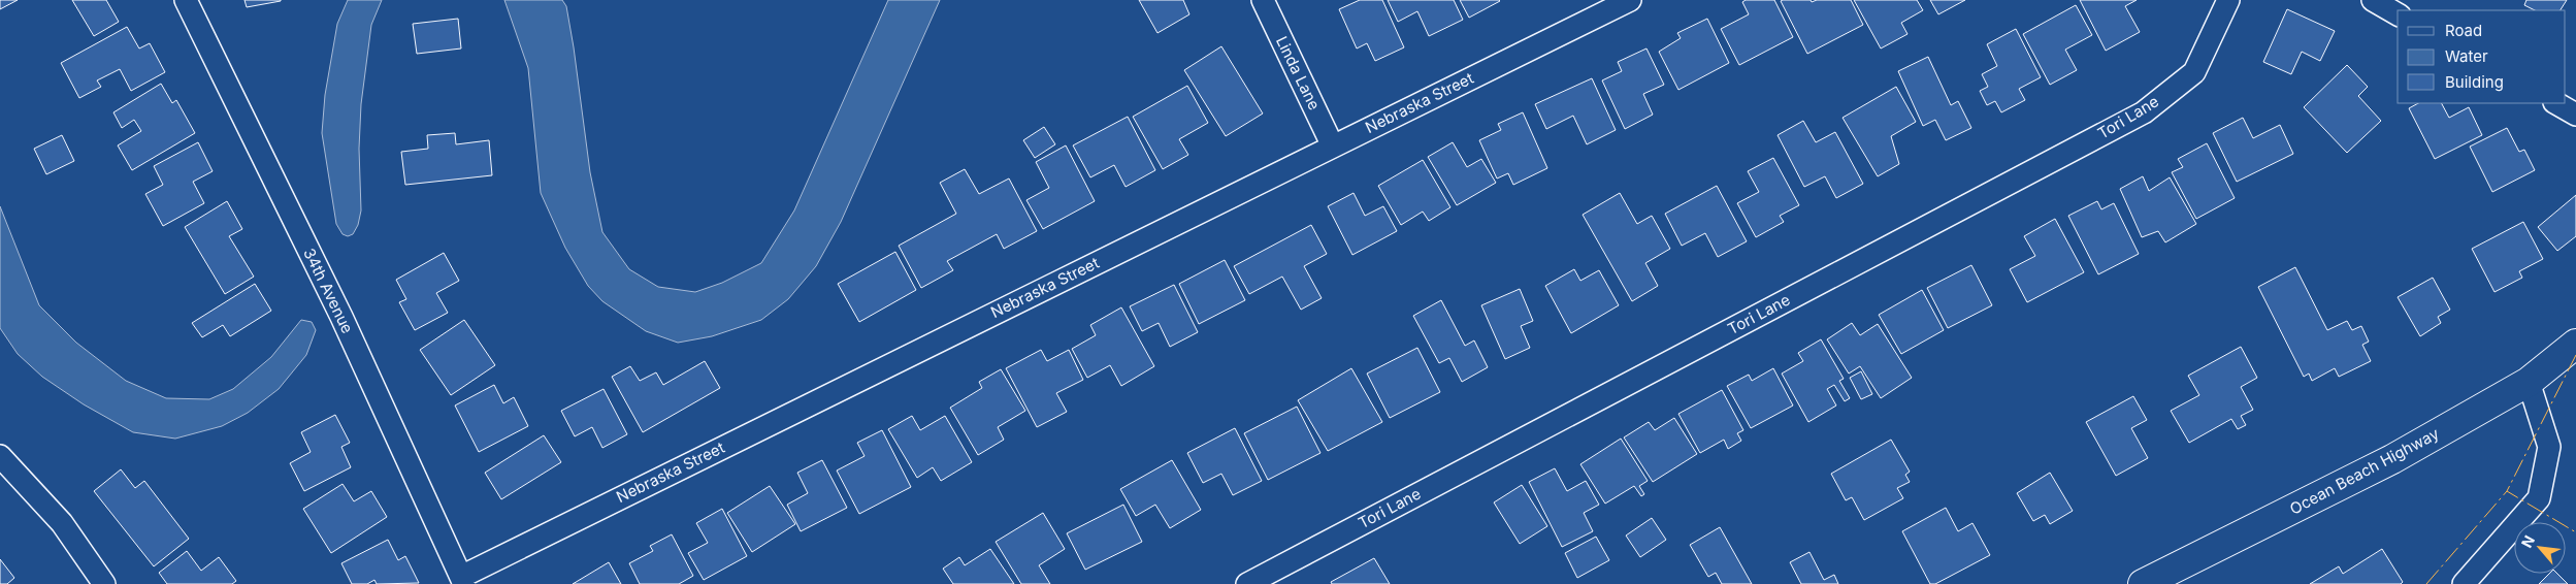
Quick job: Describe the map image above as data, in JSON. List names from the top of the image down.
{
  "streets": {
    "main road": ["Ocean Beach Highway"],
    "street": [
      "Linda Lane",
      "Nebraska Street",
      "Tori Lane",
      "34th Avenue"
    ]
  },
  "crossings": [
    ["Linda Lane", "Nebraska Street"],
    ["Nebraska Street", "34th Avenue"]
  ],
  "legend": ["Road", "Water", "Building"],
  "north": "top left"
}
